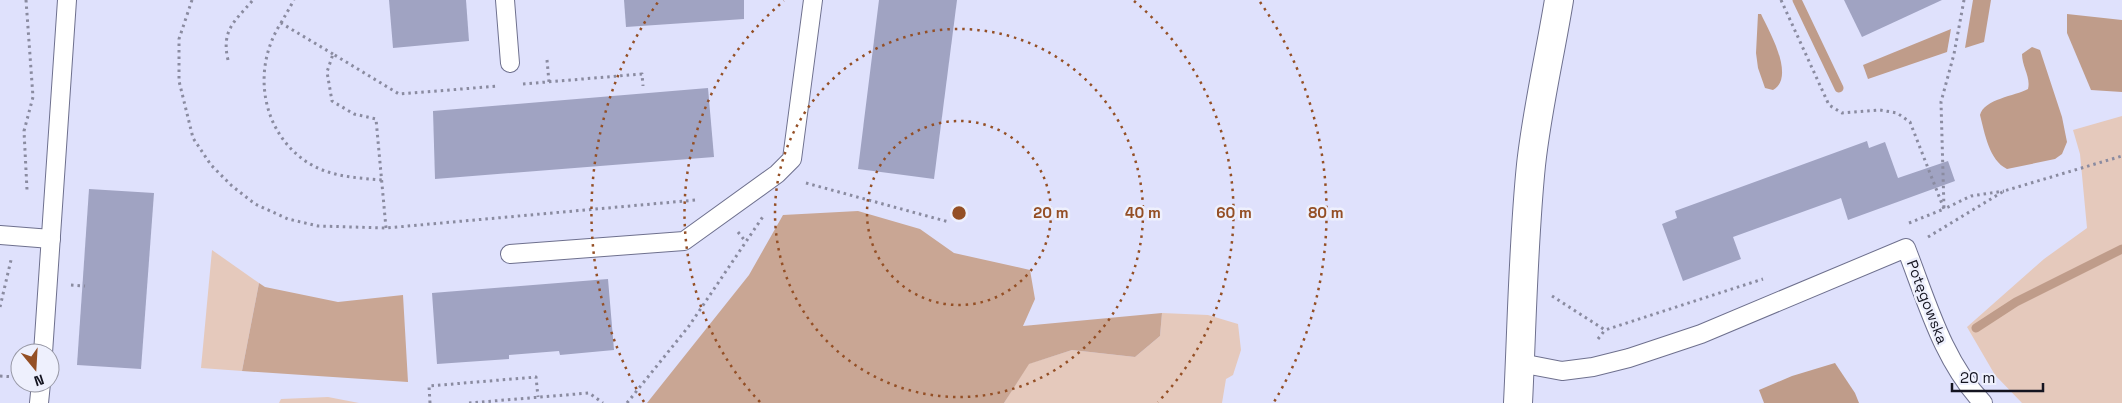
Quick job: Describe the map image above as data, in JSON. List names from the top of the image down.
{
  "streets": {
    "lane": ["Potęgowska"]
  },
  "scale_bar": "20 m",
  "north": "bottom",
  "rings": [
    "20 m",
    "40 m",
    "60 m",
    "80 m"
  ]
}
